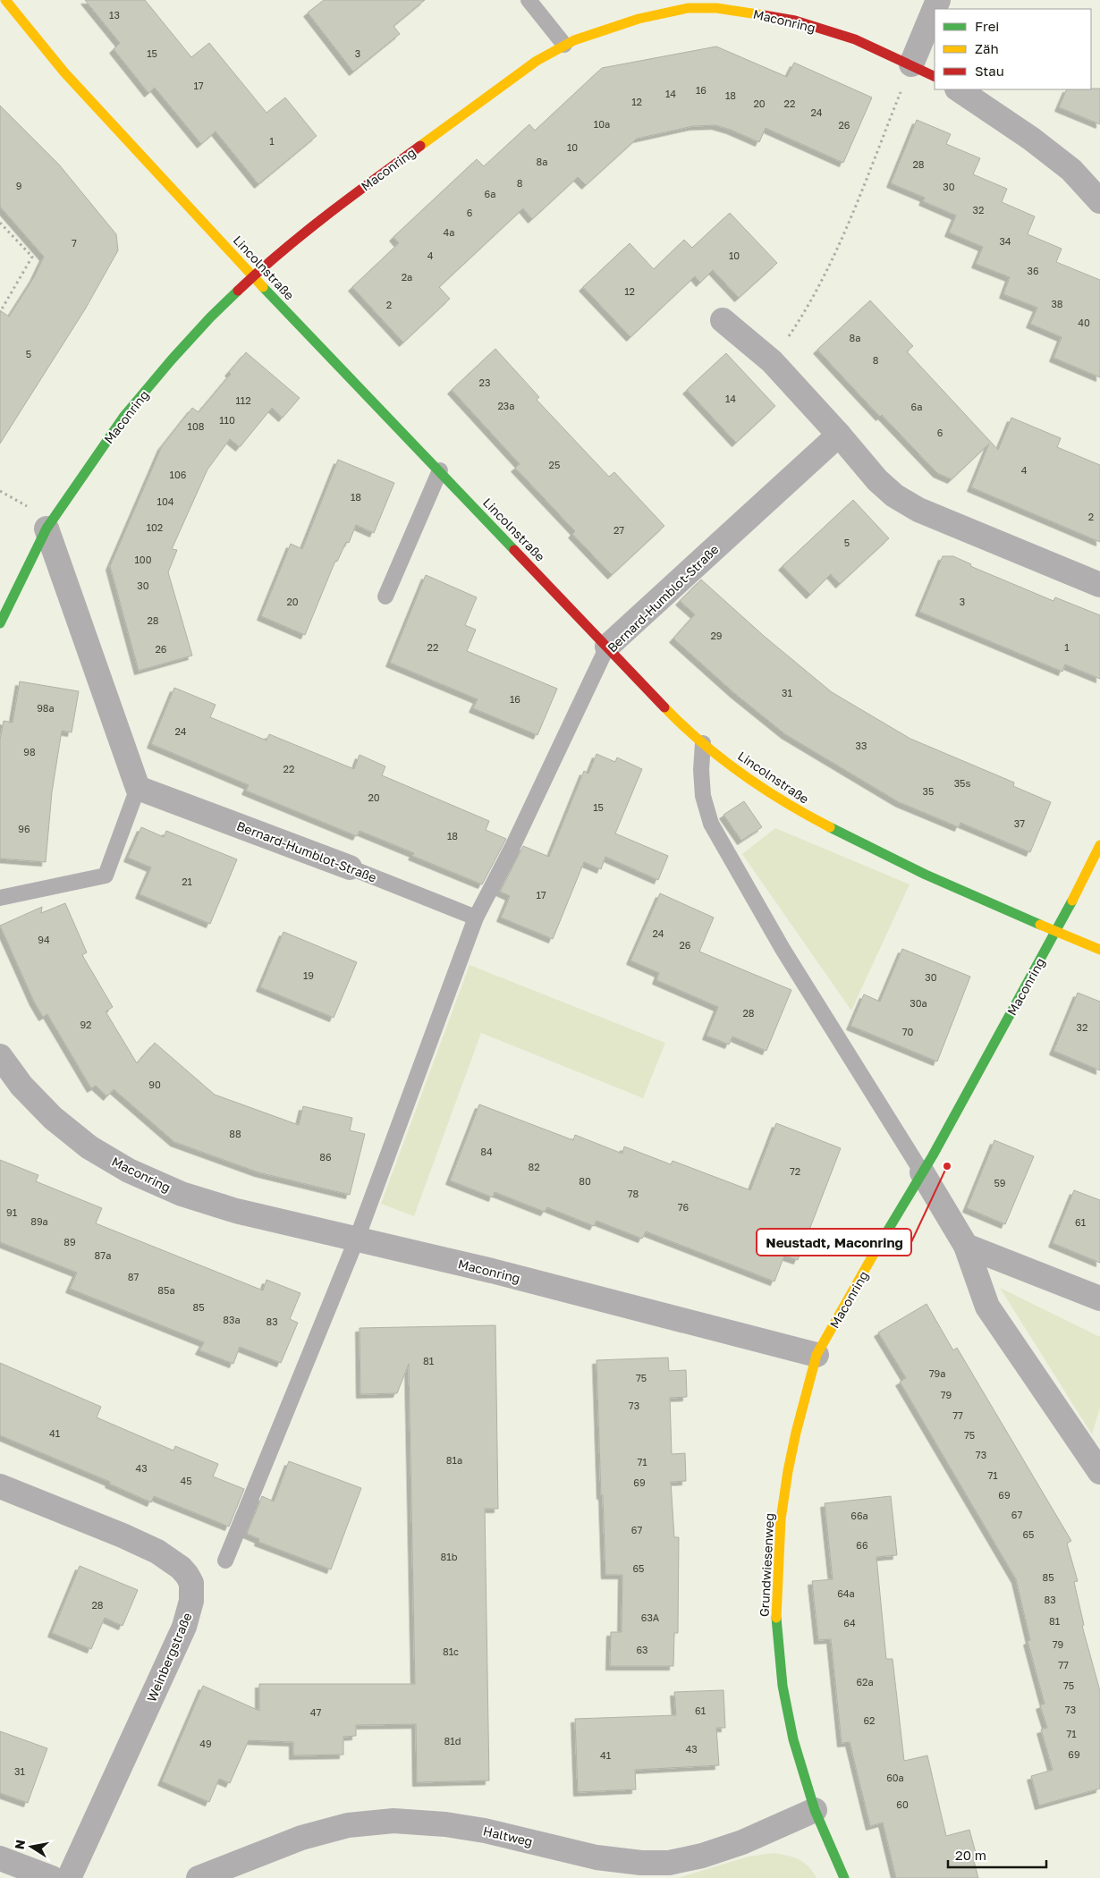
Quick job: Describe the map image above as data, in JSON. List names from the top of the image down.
{
  "streets": {
    "street": [
      "Maconring",
      "Lincolnstraße",
      "Bernard-Humblot-Straße",
      "Grundwiesenweg",
      "Weinbergstraße",
      "Haltweg"
    ]
  },
  "crossings": [
    ["Maconring", "Lincolnstraße"],
    ["Maconring", "Bernard-Humblot-Straße"],
    ["Maconring", "Grundwiesenweg"],
    ["Lincolnstraße", "Bernard-Humblot-Straße"],
    ["Grundwiesenweg", "Haltweg"]
  ],
  "places": ["Neustadt, Maconring"],
  "house_numbers": [
    "13",
    "15",
    "3",
    "17",
    "16",
    "14",
    "18",
    "12",
    "20",
    "22",
    "24",
    "10a",
    "26",
    "1",
    "10",
    "8a",
    "28",
    "8",
    "9",
    "30",
    "6a",
    "32",
    "6",
    "4a",
    "34",
    "7",
    "4",
    "10",
    "36",
    "2a",
    "12",
    "38",
    "2",
    "40",
    "8a",
    "5",
    "8",
    "23",
    "14",
    "112",
    "23a",
    "6a",
    "110",
    "108",
    "6",
    "25",
    "4",
    "106",
    "18",
    "104",
    "2",
    "102",
    "27",
    "5",
    "100",
    "30",
    "20",
    "3",
    "28",
    "29",
    "22",
    "1",
    "26",
    "31",
    "16",
    "98a",
    "24",
    "33",
    "98",
    "22",
    "35s",
    "35",
    "20",
    "15",
    "37",
    "96",
    "18",
    "21",
    "17",
    "24",
    "94",
    "26",
    "19",
    "30",
    "30a",
    "28",
    "92",
    "32",
    "70",
    "90",
    "88",
    "84",
    "86",
    "82",
    "72",
    "80",
    "59",
    "78",
    "76",
    "91",
    "89a",
    "61",
    "89",
    "87a",
    "87",
    "85a",
    "85",
    "83a",
    "83",
    "81",
    "79a",
    "75",
    "79",
    "73",
    "77",
    "41",
    "75",
    "73",
    "81a",
    "71",
    "43",
    "71",
    "45",
    "69",
    "69",
    "67",
    "66a",
    "67",
    "65",
    "66",
    "81b",
    "65",
    "85",
    "64a",
    "83",
    "28",
    "63A",
    "81",
    "64",
    "79",
    "63",
    "81c",
    "77",
    "62a",
    "75",
    "73",
    "61",
    "47",
    "62",
    "71",
    "81d",
    "49",
    "43",
    "69",
    "41",
    "31",
    "60a",
    "60"
  ],
  "legend": ["Frei", "Zäh", "Stau"],
  "scale_bar": "20 m",
  "north": "left"
}
